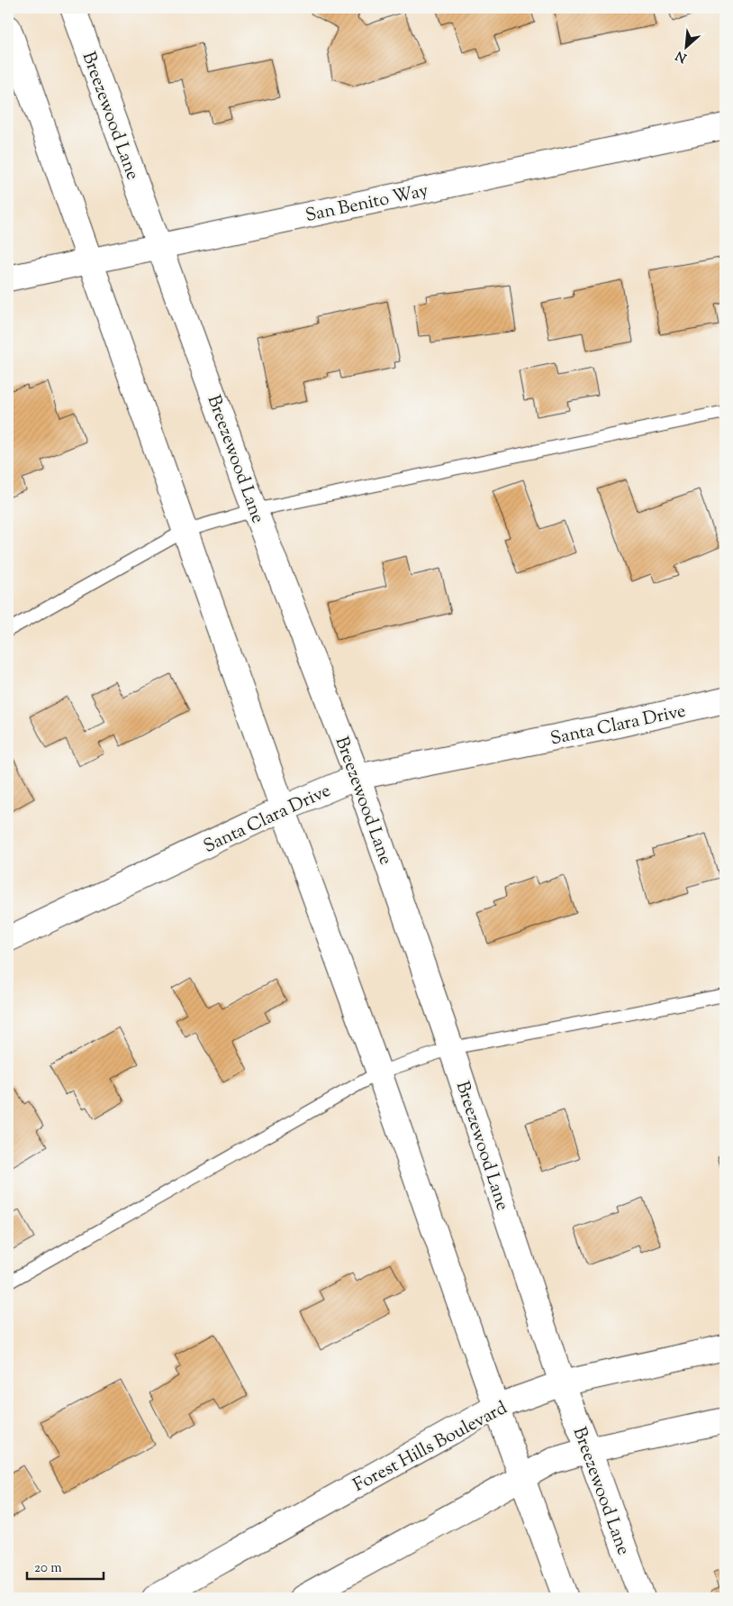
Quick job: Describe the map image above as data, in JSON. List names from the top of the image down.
{
  "streets": {
    "street": [
      "Breezewood Lane",
      "San Benito Way",
      "Santa Clara Drive",
      "Forest Hills Boulevard"
    ]
  },
  "crossings": [
    ["Breezewood Lane", "San Benito Way"],
    ["Breezewood Lane", "Santa Clara Drive"],
    ["Breezewood Lane", "Forest Hills Boulevard"]
  ],
  "scale_bar": "20 m",
  "north": "bottom left"
}
